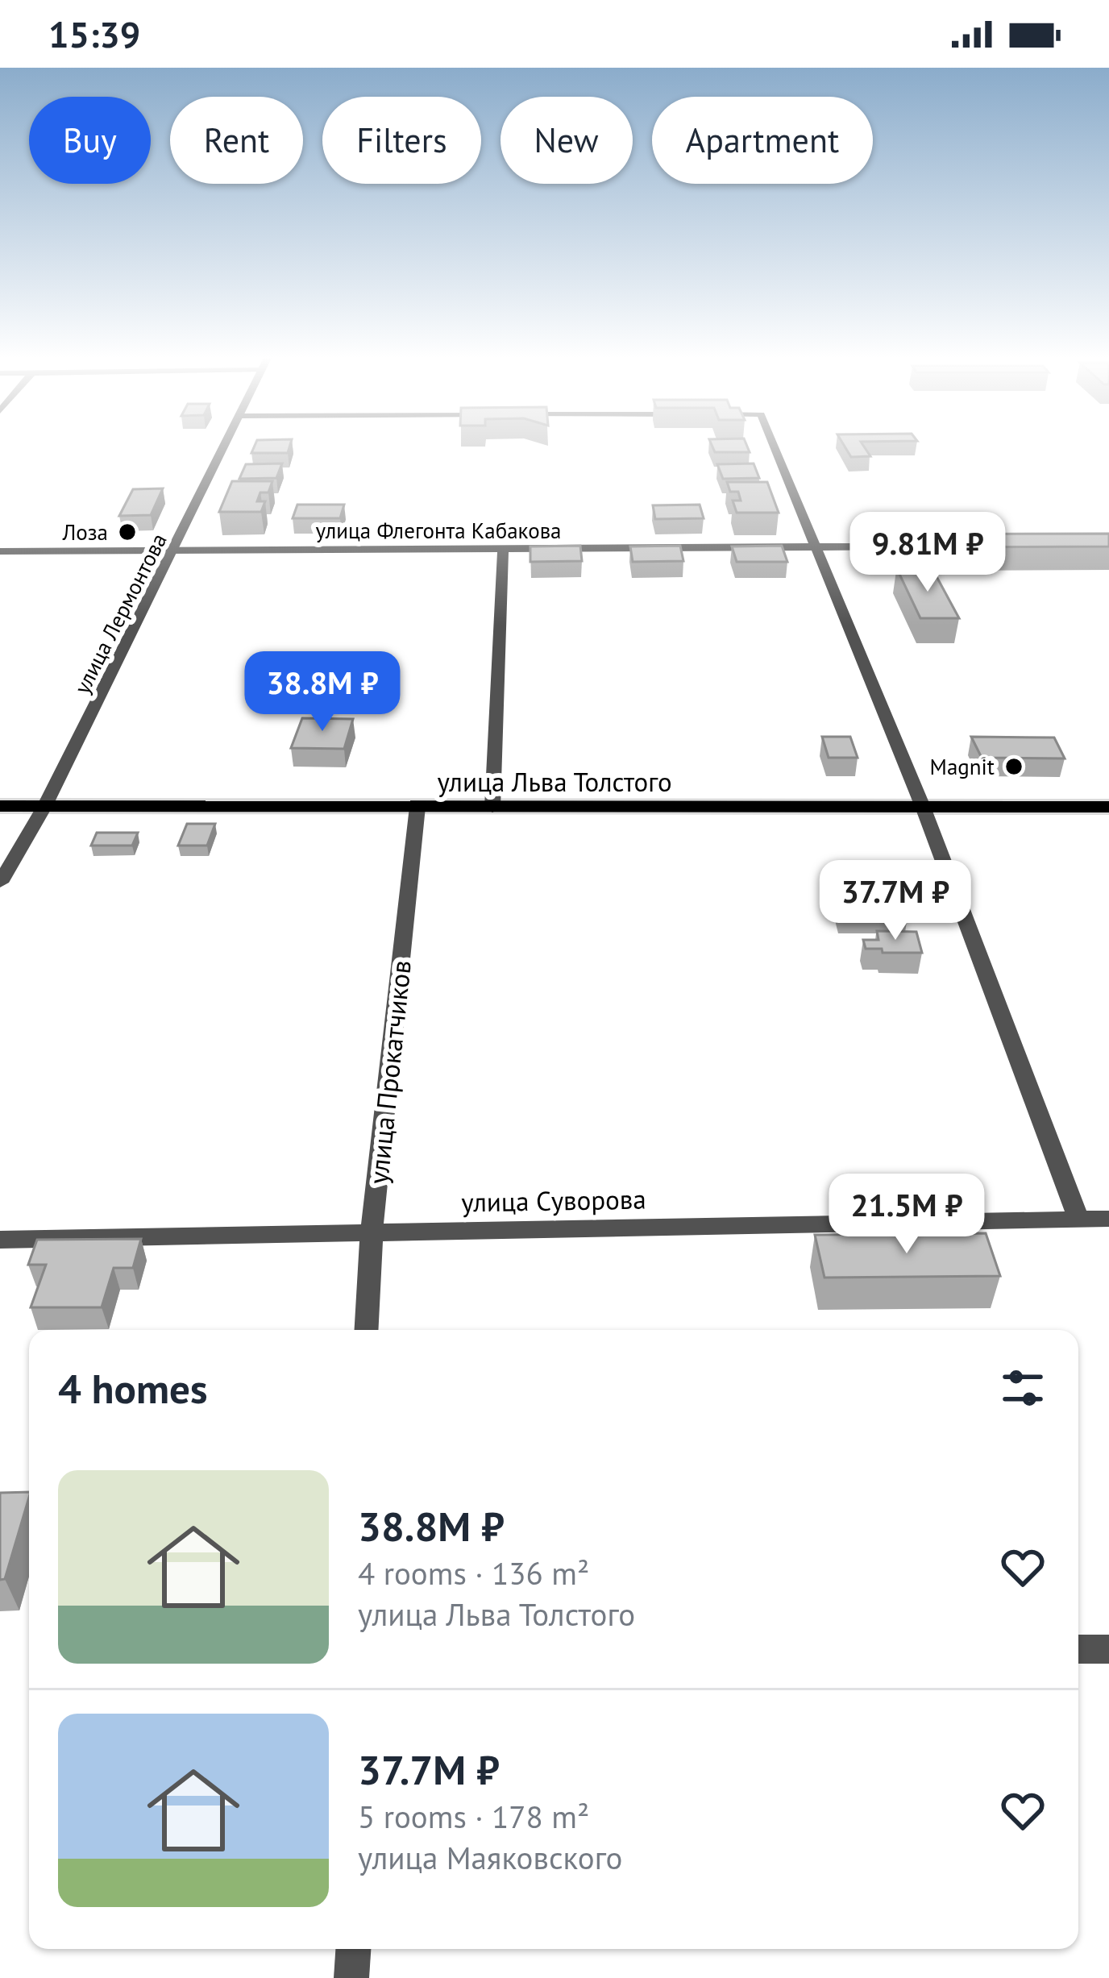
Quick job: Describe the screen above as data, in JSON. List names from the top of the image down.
{
  "streets": {
    "main road": ["улица Льва Толстого"],
    "street": [
      "улица Флегонта Кабакова",
      "улица Лермонтова",
      "улица Прокатчиков",
      "улица Суворова"
    ]
  },
  "crossings": [
    ["улица Флегонта Кабакова", "улица Лермонтова"],
    ["улица Лермонтова", "улица Льва Толстого"],
    ["улица Льва Толстого", "улица Прокатчиков"],
    ["улица Прокатчиков", "улица Суворова"]
  ],
  "places": ["Лоза", "Magnit"],
  "page": {
    "status": "15:39",
    "chip": [
      "Buy",
      "Rent",
      "Filters",
      "New",
      "Apartment"
    ],
    "price": [
      "9.81M ₽",
      "38.8M ₽",
      "37.7M ₽",
      "21.5M ₽"
    ],
    "heading": "4 homes",
    "list": [
      {
        "name": "38.8M ₽",
        "note": "4 rooms · 136 m² · улица Льва Толстого"
      },
      {
        "name": "37.7M ₽",
        "note": "5 rooms · 178 m² · улица Маяковского"
      }
    ]
  }
}
